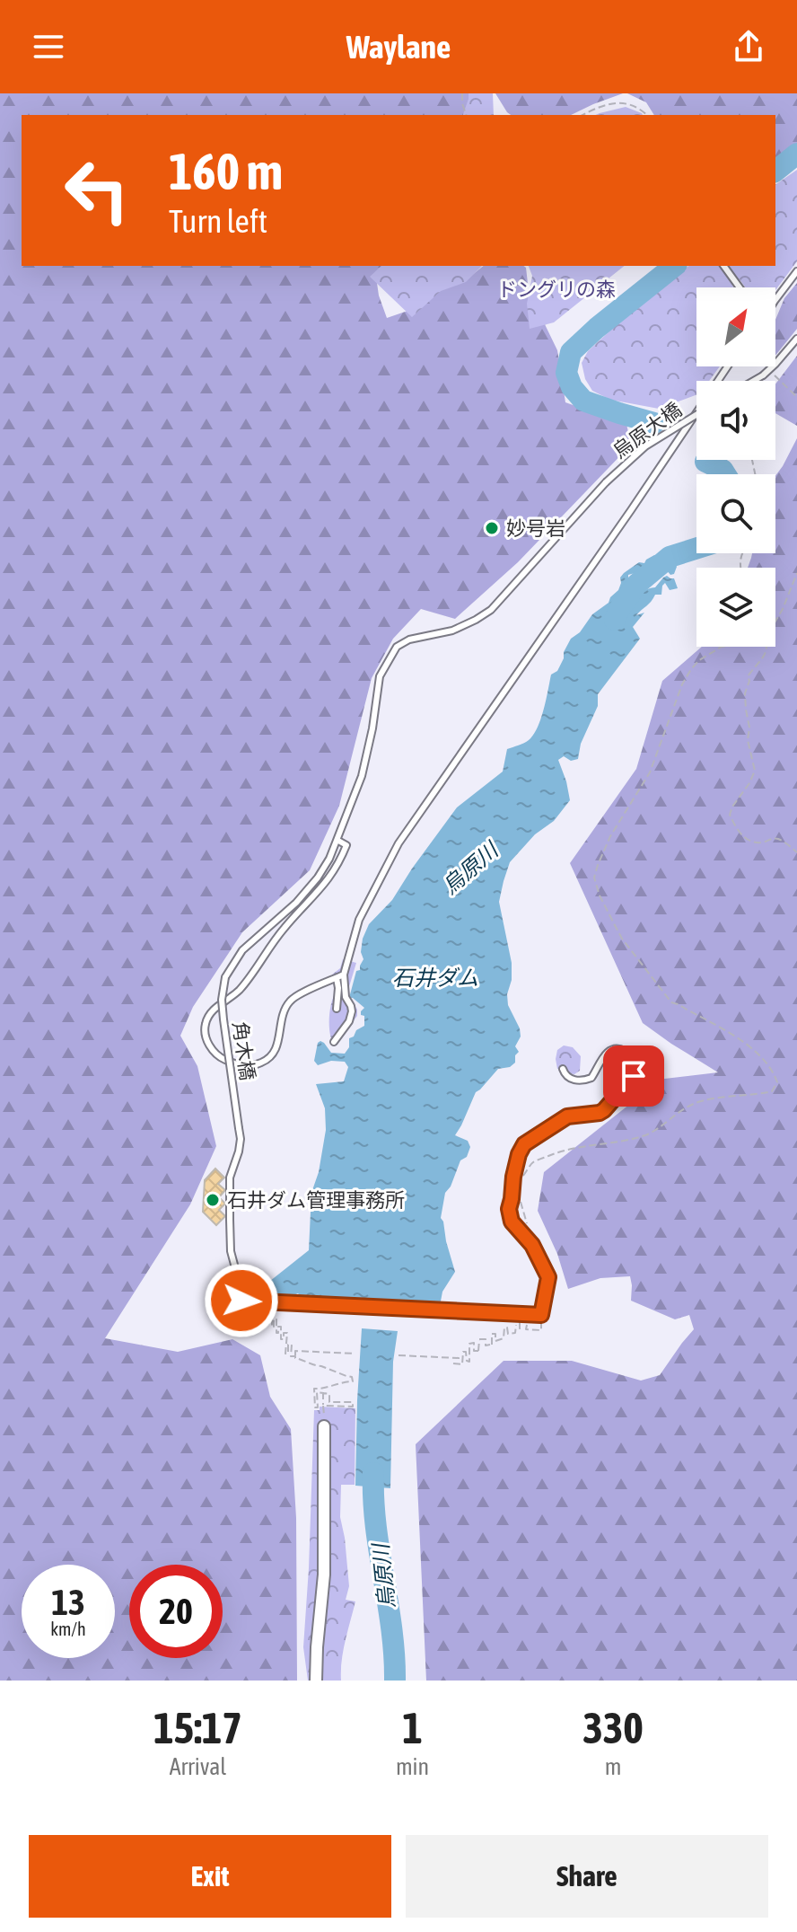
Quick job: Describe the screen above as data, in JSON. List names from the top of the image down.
{
  "streets": {
    "lane": ["烏原大橋", "角木橋"]
  },
  "crossings": [
    ["烏原大橋", "角木橋"]
  ],
  "water": ["烏原川", "石井ダム"],
  "parks": ["ドングリの森"],
  "places": ["妙号岩", "石井ダム管理事務所"],
  "north": "top right",
  "page": {
    "header": "Waylane",
    "turn": ["160 m", "Turn left"],
    "speed": "13 km/h",
    "limit": "20",
    "eta": [
      "15:17",
      "Arrival",
      "1",
      "min",
      "330",
      "m"
    ],
    "buttons": ["Exit", "Share"]
  }
}
